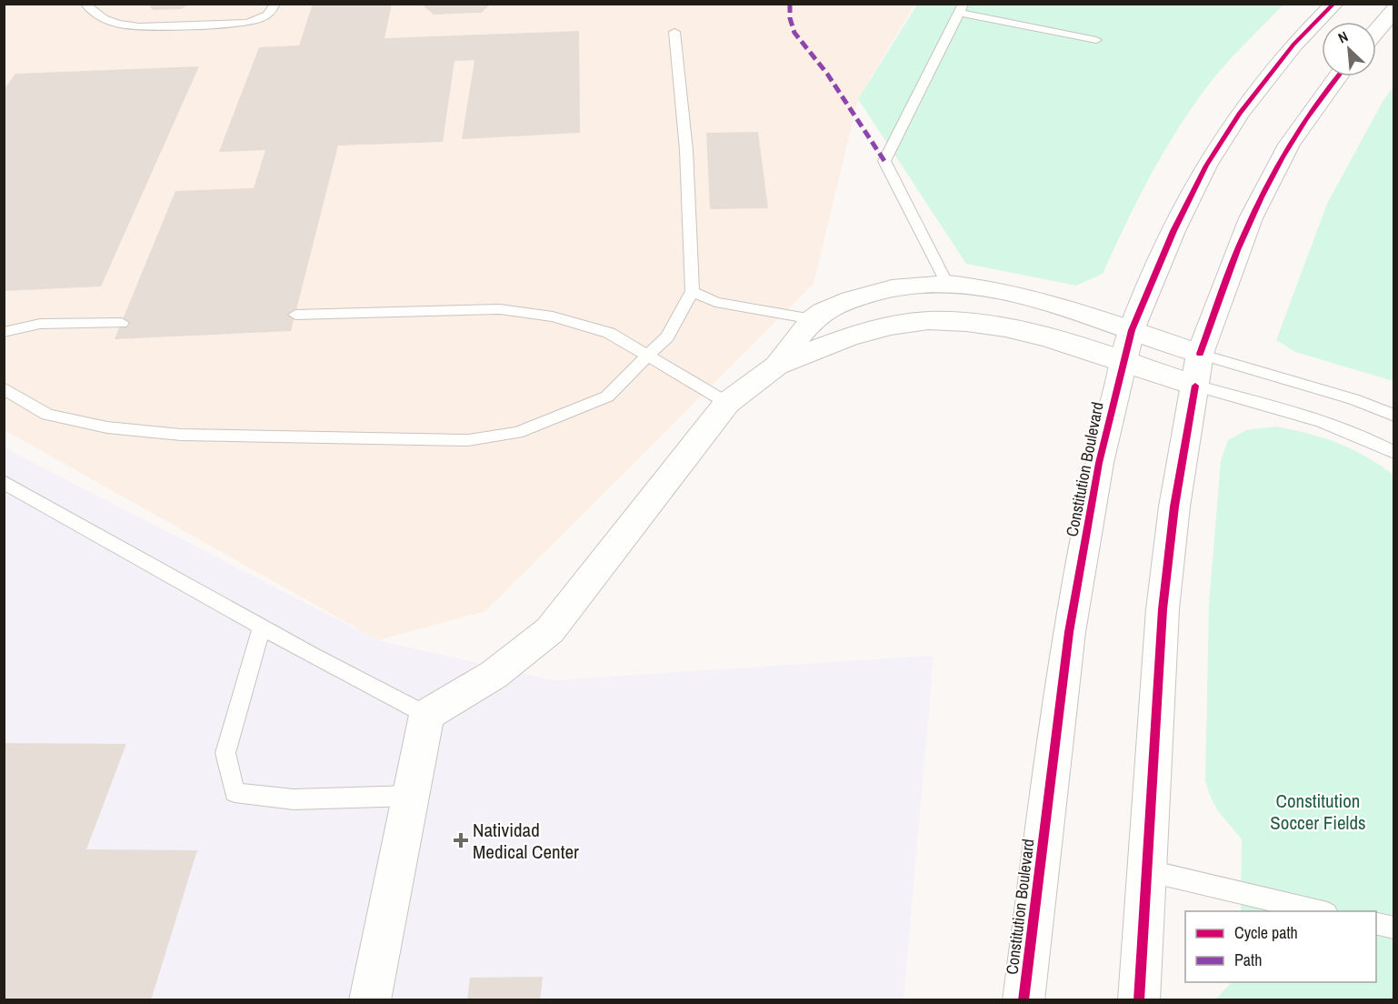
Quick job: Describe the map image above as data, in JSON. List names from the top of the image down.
{
  "streets": {
    "main road": ["Constitution Boulevard"]
  },
  "parks": ["Constitution Soccer Fields"],
  "places": {
    "health": ["Natividad Medical Center"]
  },
  "legend": ["Cycle path", "Path"],
  "north": "top left"
}
